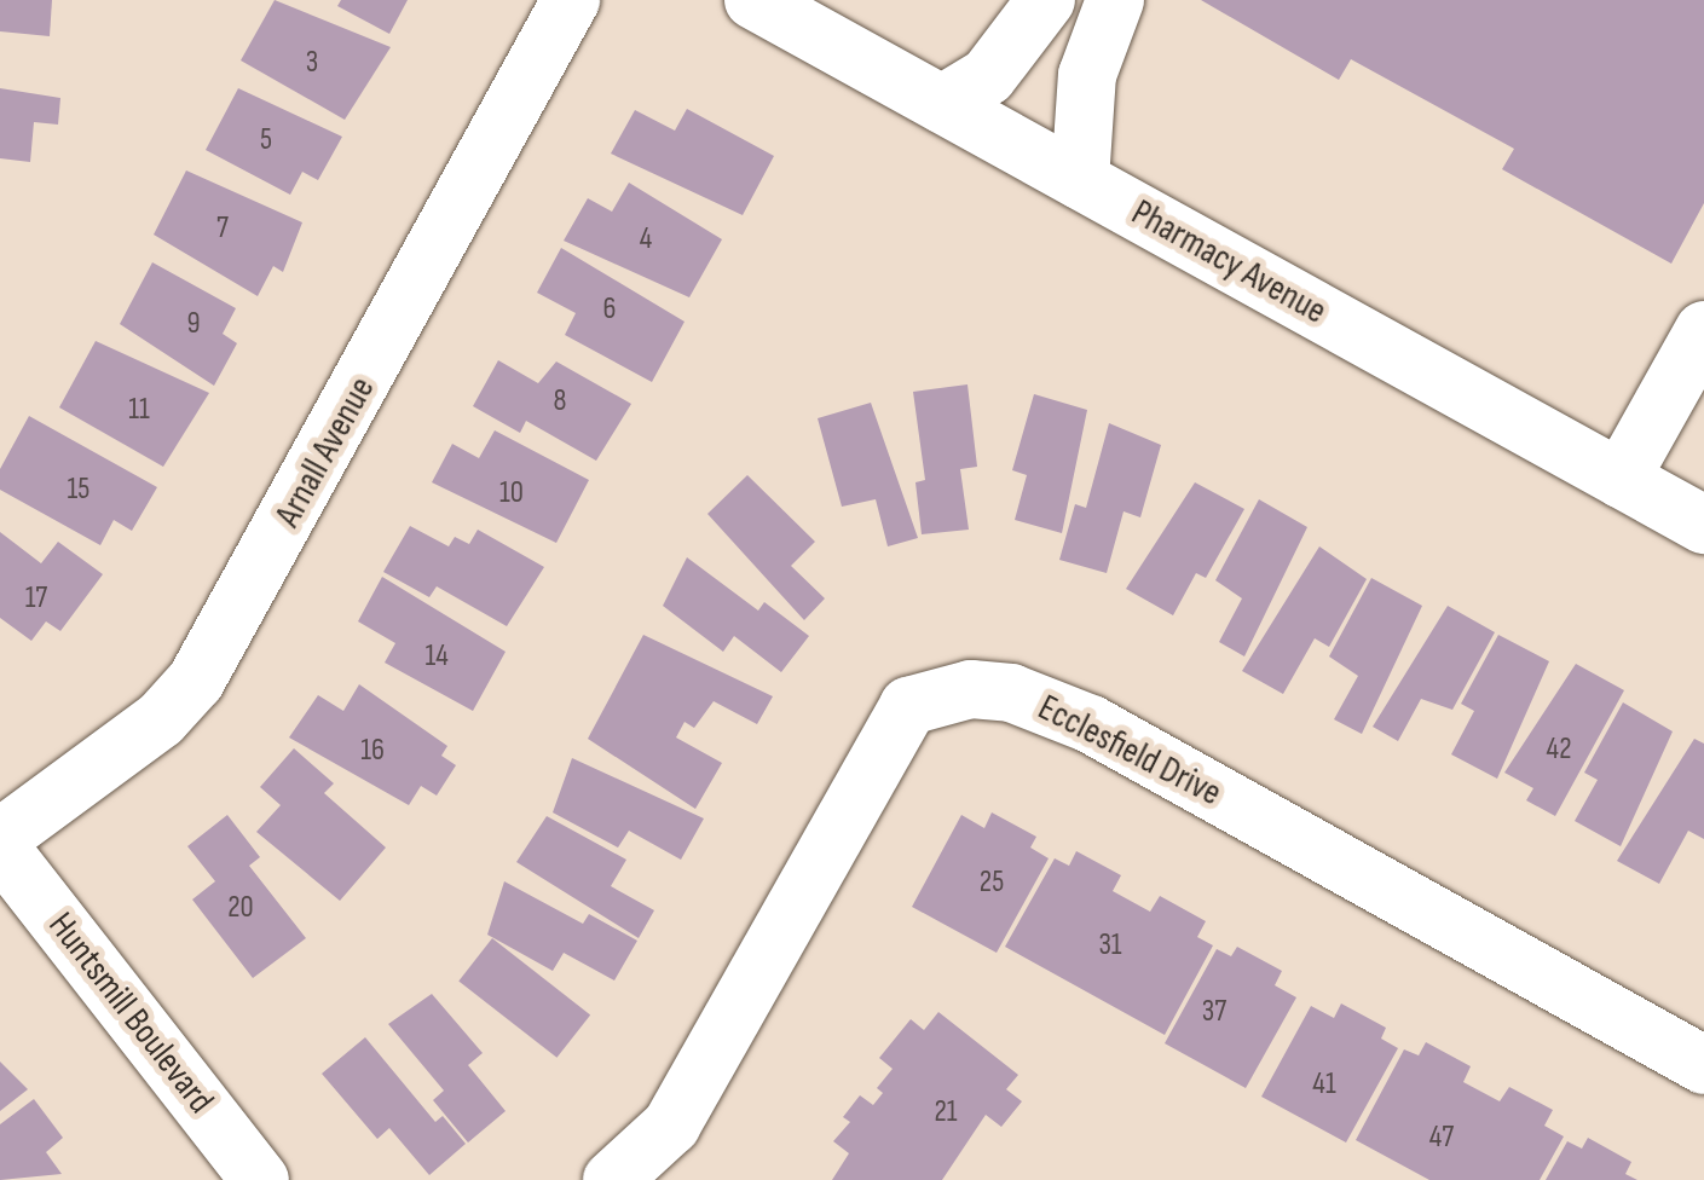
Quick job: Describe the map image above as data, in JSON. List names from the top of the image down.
{
  "streets": {
    "street": [
      "Pharmacy Avenue",
      "Arnall Avenue",
      "Ecclesfield Drive",
      "Huntsmill Boulevard"
    ]
  },
  "house_numbers": [
    "3",
    "5",
    "7",
    "4",
    "6",
    "9",
    "8",
    "11",
    "15",
    "10",
    "17",
    "14",
    "42",
    "16",
    "25",
    "20",
    "31",
    "37",
    "41",
    "21",
    "47"
  ]
}
